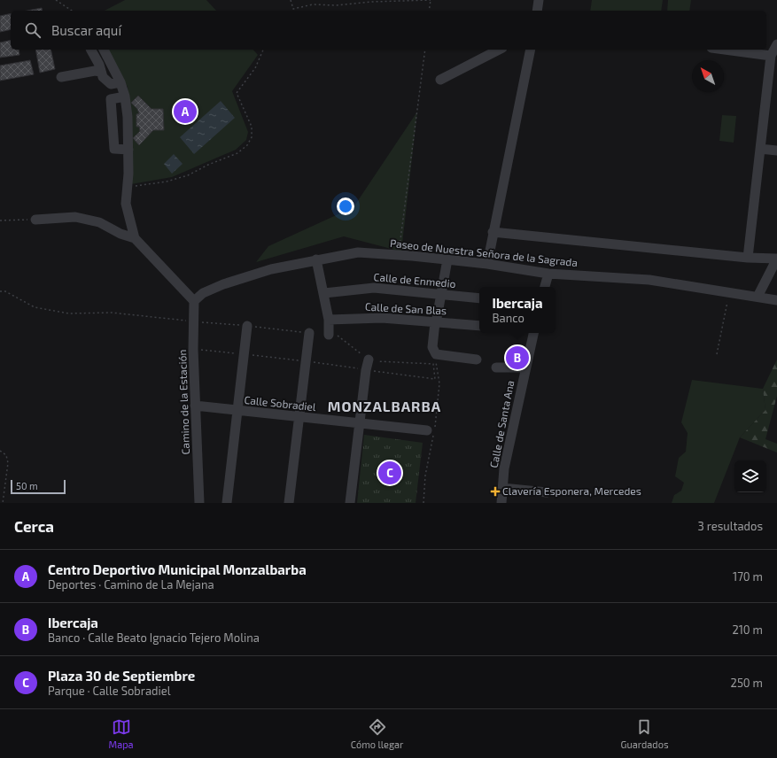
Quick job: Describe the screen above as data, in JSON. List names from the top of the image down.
{
  "streets": {
    "street": [
      "Paseo de Nuestra Señora de la Sagrada",
      "Calle de Enmedio",
      "Calle de San Blas",
      "Camino de la Estación",
      "Calle Sobradiel",
      "Calle de Santa Ana"
    ]
  },
  "crossings": [
    ["Paseo de Nuestra Señora de la Sagrada", "Camino de la Estación"],
    ["Camino de la Estación", "Calle Sobradiel"]
  ],
  "districts": ["MONZALBARBA"],
  "places": {
    "health": ["Clavería Esponera, Mercedes"]
  },
  "scale_bar": "50 m",
  "north": "top left",
  "page": {
    "search": "Buscar aquí",
    "pins": ["A", "B", "C"],
    "popup": ["Ibercaja", "Banco"],
    "scale": "50 m",
    "heading": ["Cerca", "3 resultados"],
    "list": [
      {
        "mark": "A",
        "name": "Centro Deportivo Municipal Monzalbarba",
        "note": "Deportes · Camino de La Mejana",
        "value": "170 m"
      },
      {
        "mark": "B",
        "name": "Ibercaja",
        "note": "Banco · Calle Beato Ignacio Tejero Molina",
        "value": "210 m"
      },
      {
        "mark": "C",
        "name": "Plaza 30 de Septiembre",
        "note": "Parque · Calle Sobradiel",
        "value": "250 m"
      }
    ],
    "nav": ["Mapa", "Cómo llegar", "Guardados"]
  }
}
